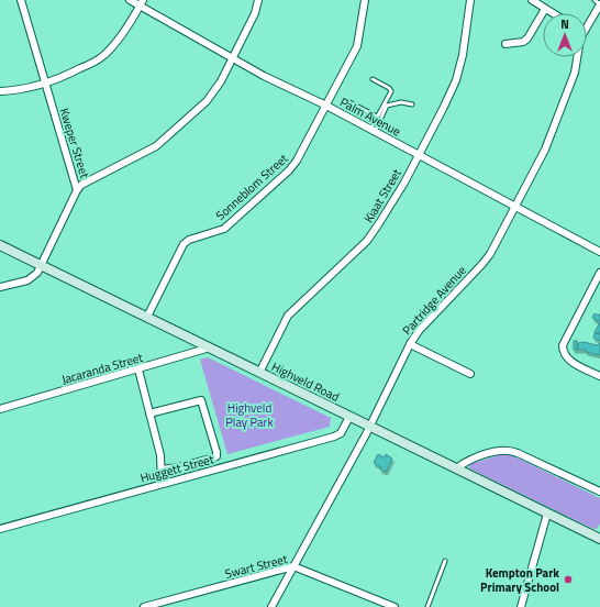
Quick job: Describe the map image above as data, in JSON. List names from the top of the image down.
{
  "streets": {
    "street": [
      "Palm Avenue",
      "Kweper Street",
      "Sonneblom Street",
      "Kiaat Street",
      "Partridge Avenue",
      "Jacaranda Street",
      "Highveld Road",
      "Huggett Street",
      "Swart Street"
    ]
  },
  "crossings": [
    ["Palm Avenue", "Sonneblom Street"],
    ["Palm Avenue", "Kiaat Street"],
    ["Palm Avenue", "Partridge Avenue"],
    ["Kweper Street", "Highveld Road"],
    ["Sonneblom Street", "Highveld Road"],
    ["Kiaat Street", "Highveld Road"],
    ["Partridge Avenue", "Highveld Road"],
    ["Partridge Avenue", "Swart Street"],
    ["Jacaranda Street", "Highveld Road"],
    ["Highveld Road", "Huggett Street"]
  ],
  "parks": ["Highveld Play Park"],
  "places": ["Kempton Park Primary School"],
  "north": "top"
}
